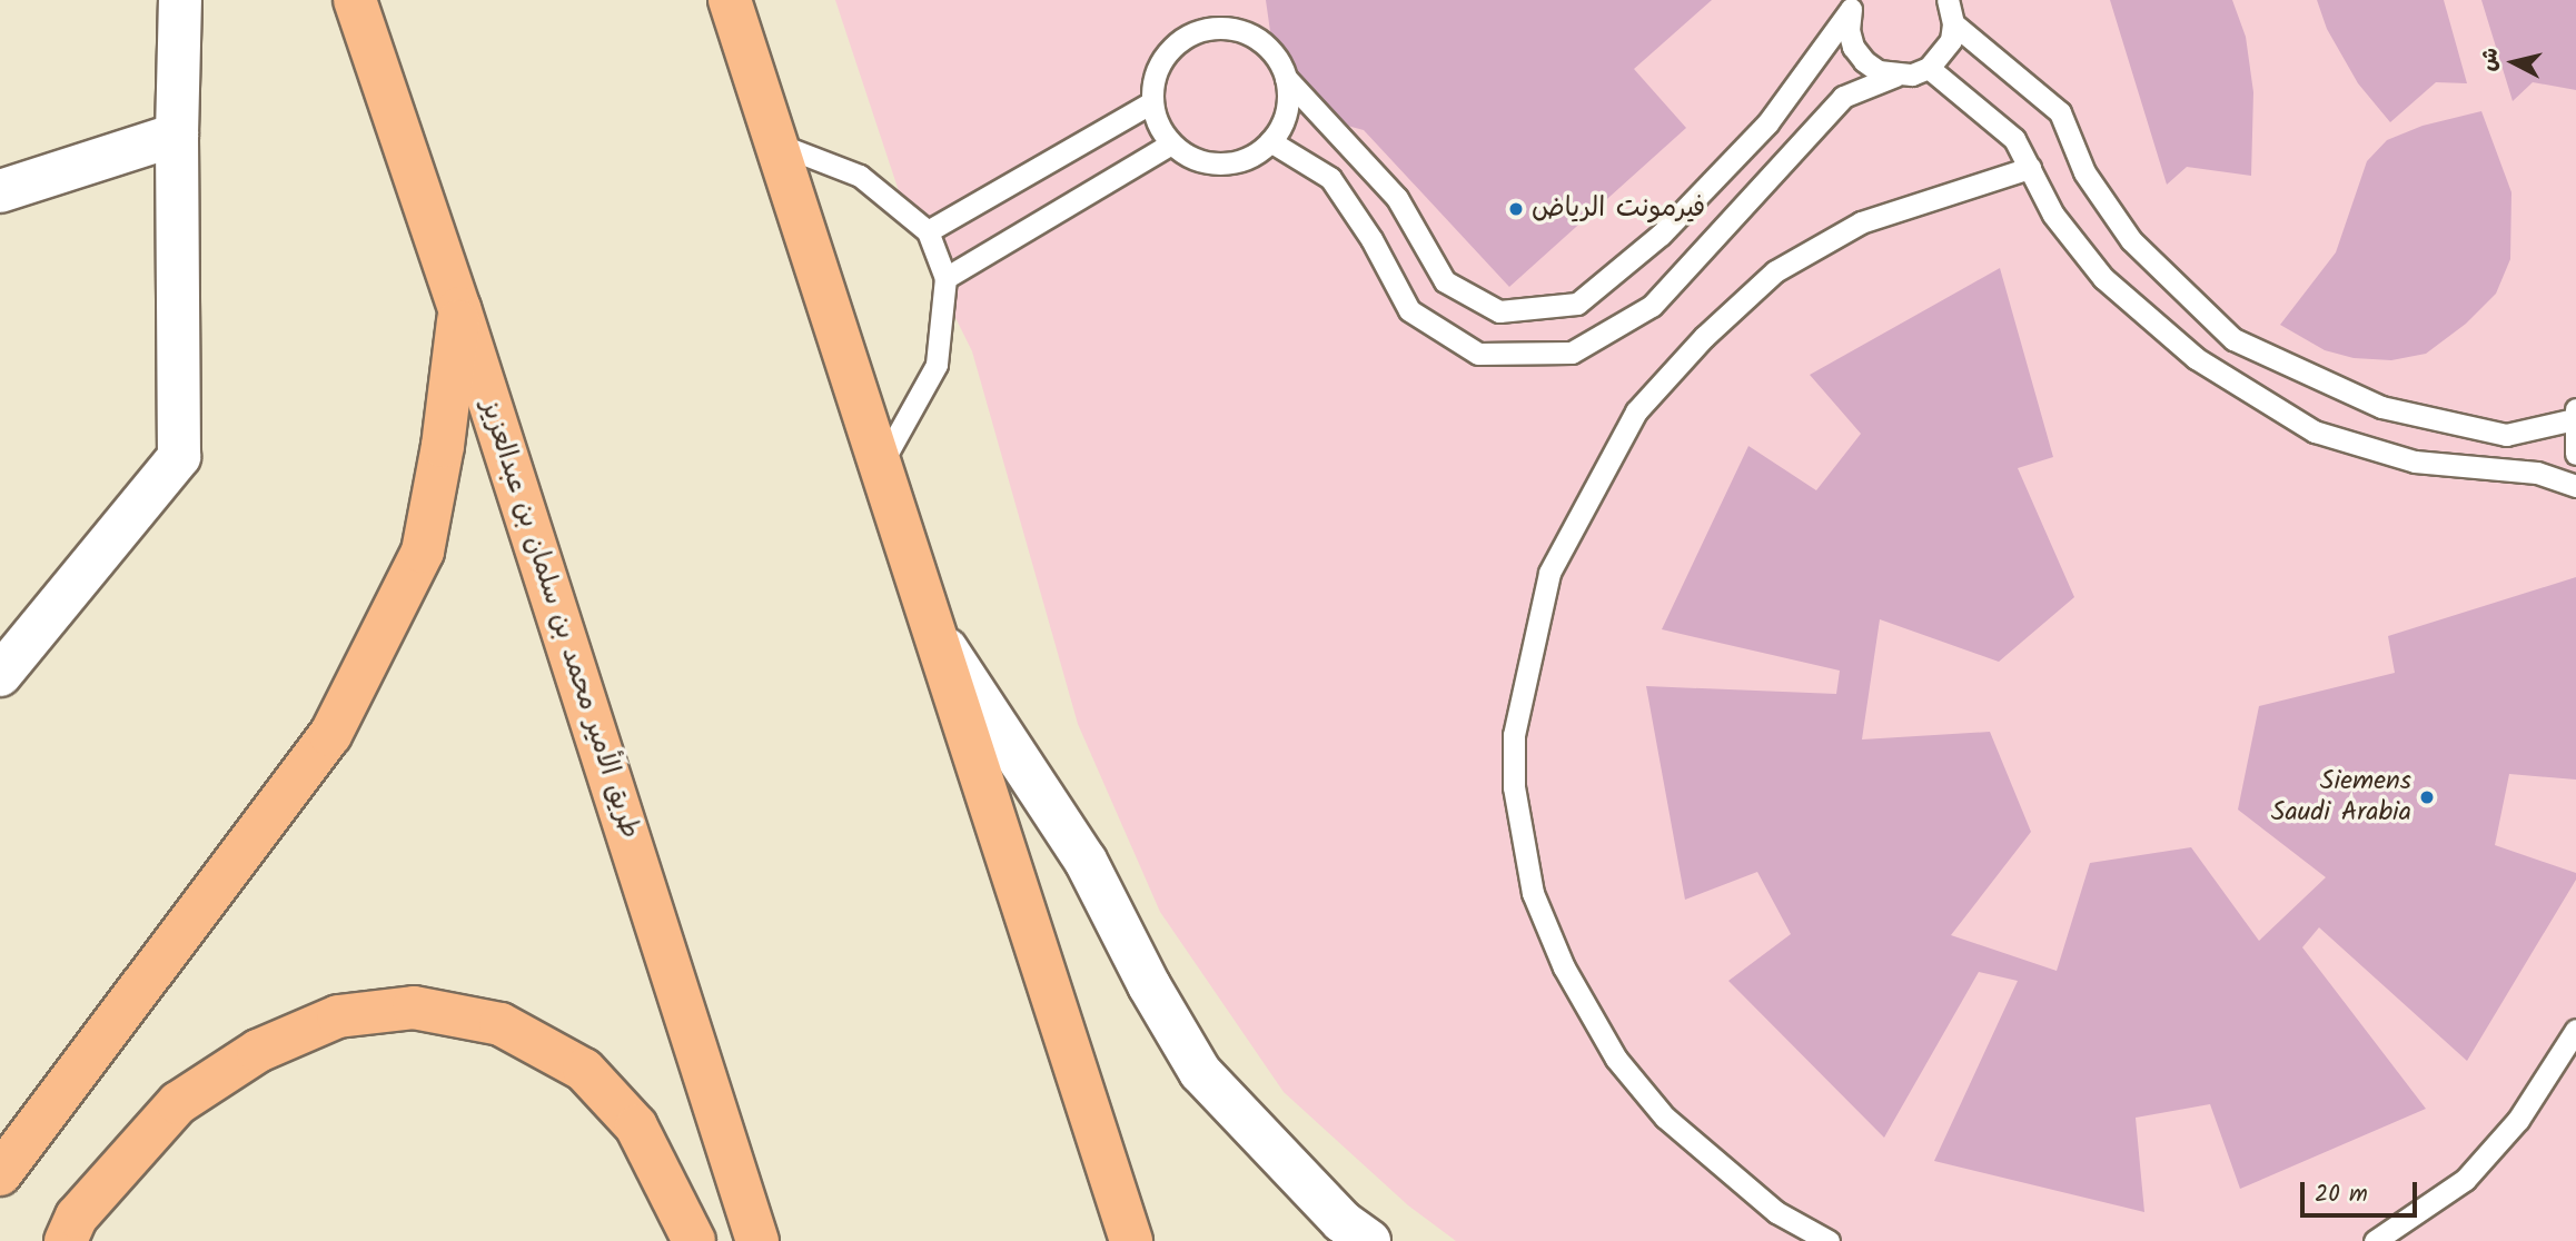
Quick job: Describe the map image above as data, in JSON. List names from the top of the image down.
{
  "streets": {
    "main road": ["طريق الأمير محمد بن سلمان بن عبدالعزيز"]
  },
  "places": ["فيرمونت الرياض", "Siemens Saudi Arabia"],
  "scale_bar": "20 m",
  "north": "left"
}
